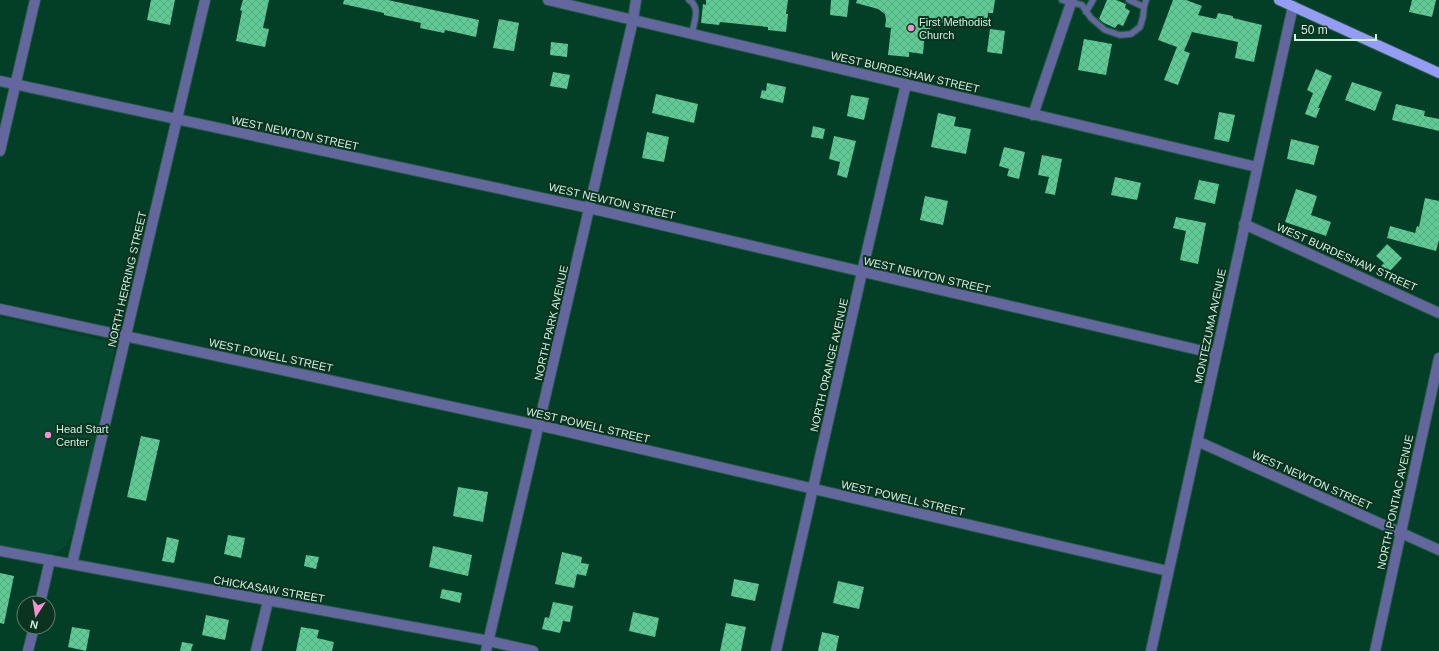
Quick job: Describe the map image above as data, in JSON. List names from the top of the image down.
{
  "streets": {
    "street": [
      "WEST BURDESHAW STREET",
      "WEST NEWTON STREET",
      "NORTH HERRING STREET",
      "NORTH PARK AVENUE",
      "MONTEZUMA AVENUE",
      "WEST POWELL STREET",
      "NORTH ORANGE AVENUE",
      "NORTH PONTIAC AVENUE",
      "CHICKASAW STREET"
    ]
  },
  "crossings": [
    ["WEST BURDESHAW STREET", "NORTH PARK AVENUE"],
    ["WEST BURDESHAW STREET", "MONTEZUMA AVENUE"],
    ["WEST BURDESHAW STREET", "NORTH ORANGE AVENUE"],
    ["WEST NEWTON STREET", "NORTH HERRING STREET"],
    ["WEST NEWTON STREET", "NORTH PARK AVENUE"],
    ["WEST NEWTON STREET", "MONTEZUMA AVENUE"],
    ["WEST NEWTON STREET", "NORTH ORANGE AVENUE"],
    ["WEST NEWTON STREET", "NORTH PONTIAC AVENUE"],
    ["NORTH HERRING STREET", "WEST POWELL STREET"],
    ["NORTH HERRING STREET", "CHICKASAW STREET"],
    ["NORTH PARK AVENUE", "WEST POWELL STREET"],
    ["NORTH PARK AVENUE", "CHICKASAW STREET"],
    ["MONTEZUMA AVENUE", "WEST POWELL STREET"],
    ["WEST POWELL STREET", "NORTH ORANGE AVENUE"]
  ],
  "places": ["First Methodist Church", "Head Start Center"],
  "scale_bar": "50 m",
  "north": "bottom"
}
